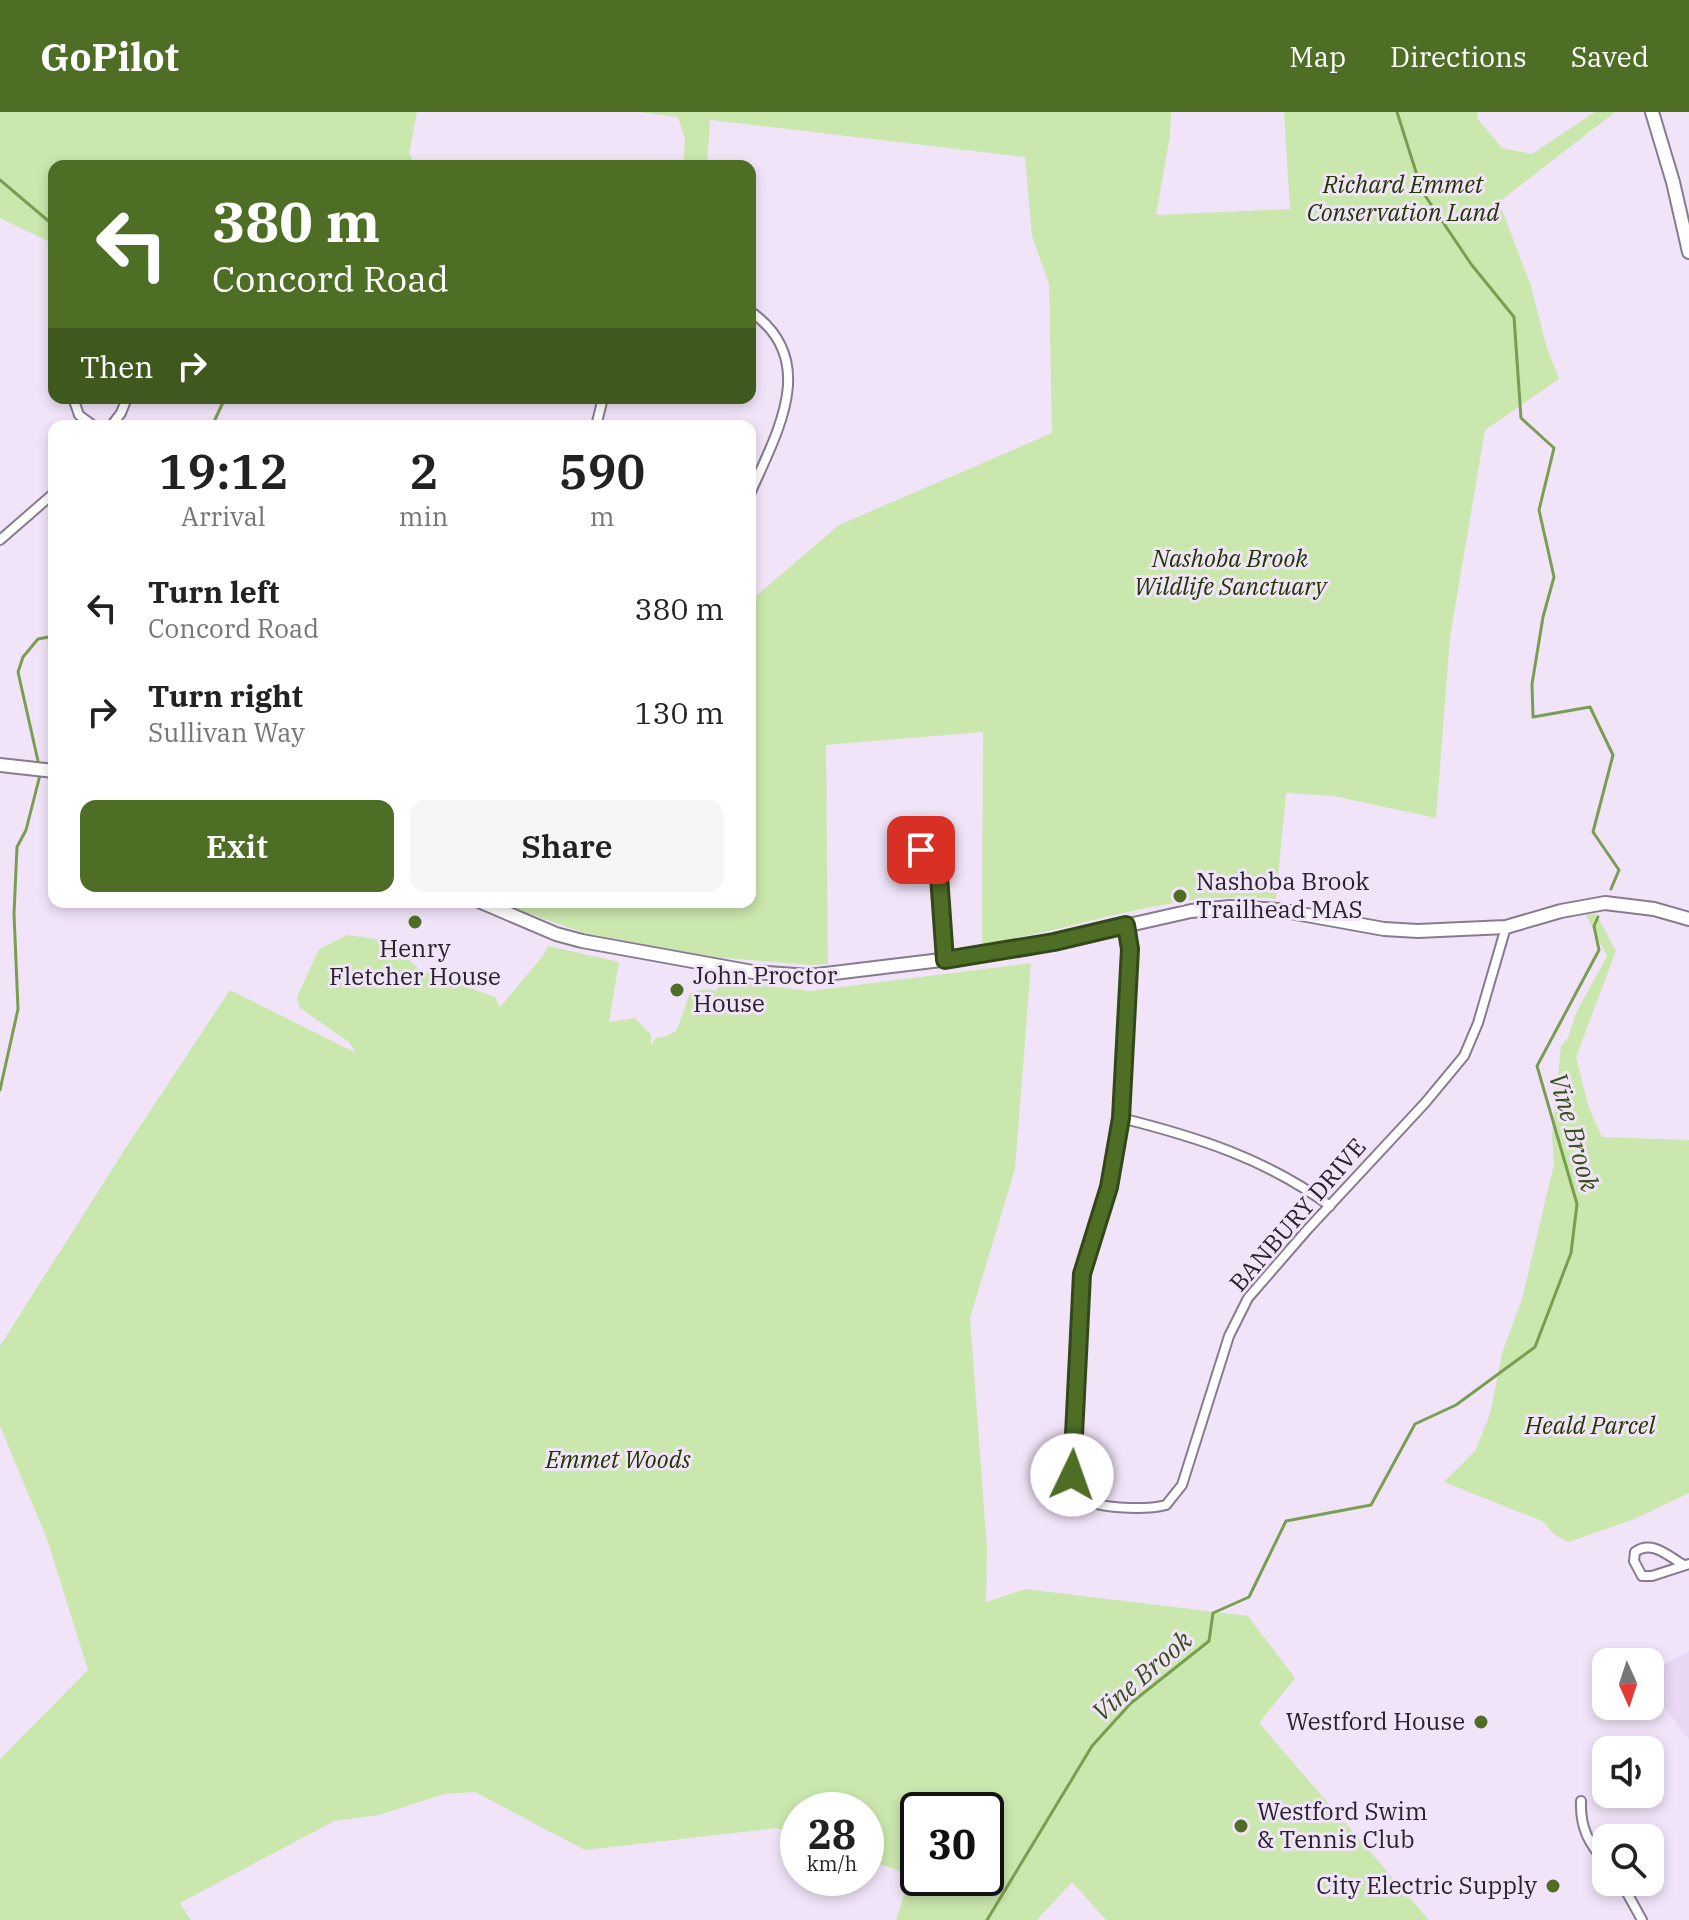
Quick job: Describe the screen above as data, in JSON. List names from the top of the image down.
{
  "streets": {
    "street": ["BANBURY DRIVE"]
  },
  "water": ["Vine Brook"],
  "parks": [
    "Richard Emmet Conservation Land",
    "Nashoba Brook Wildlife Sanctuary",
    "Heald Parcel",
    "Emmet Woods"
  ],
  "places": [
    "Nashoba Brook Trailhead MAS",
    "Henry Fletcher House",
    "John Proctor House",
    "Westford House",
    "Westford Swim & Tennis Club",
    "City Electric Supply"
  ],
  "north": "bottom",
  "page": {
    "header": "GoPilot",
    "nav": ["Map", "Directions", "Saved"],
    "turn": ["380 m", "Concord Road"],
    "then": "Then",
    "eta": [
      "19:12",
      "Arrival",
      "2",
      "min",
      "590",
      "m"
    ],
    "list": [
      {
        "name": "Turn left",
        "note": "Concord Road",
        "value": "380 m"
      },
      {
        "name": "Turn right",
        "note": "Sullivan Way",
        "value": "130 m"
      }
    ],
    "buttons": ["Exit", "Share"],
    "speed": "28 km/h",
    "limit": "30"
  }
}
